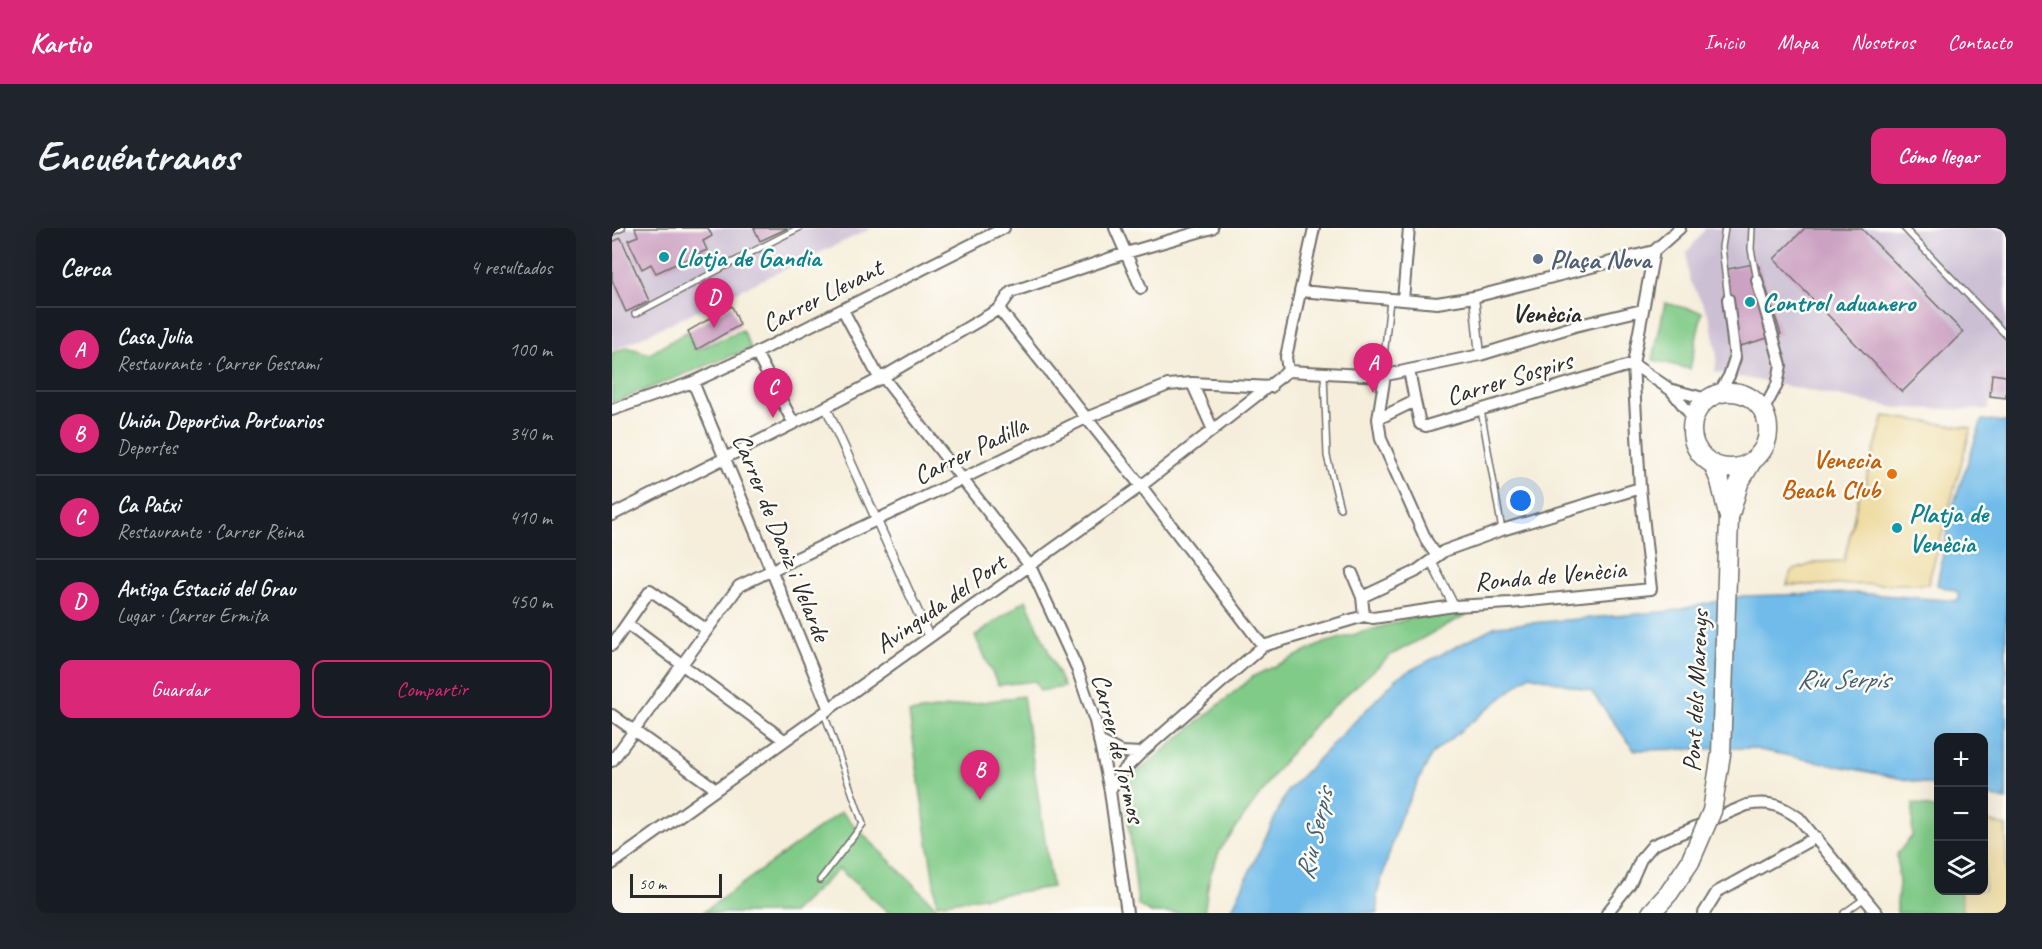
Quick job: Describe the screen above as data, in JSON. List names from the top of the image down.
{
  "streets": {
    "highway": ["Pont dels Marenys"],
    "street": [
      "Carrer Llevant",
      "Carrer Sospirs",
      "Carrer Padilla",
      "Carrer de Daoiz i Velarde",
      "Ronda de Venècia",
      "Avinguda del Port",
      "Carrer de Tormos"
    ]
  },
  "crossings": [
    ["Carrer Llevant", "Carrer de Daoiz i Velarde"],
    ["Carrer Llevant", "Carrer de Tormos"],
    ["Carrer Sospirs", "Ronda de Venècia"],
    ["Carrer Padilla", "Carrer de Daoiz i Velarde"],
    ["Carrer Padilla", "Avinguda del Port"],
    ["Carrer Padilla", "Carrer de Tormos"],
    ["Carrer de Daoiz i Velarde", "Avinguda del Port"],
    ["Avinguda del Port", "Carrer de Tormos"]
  ],
  "districts": ["Venècia"],
  "water": ["Riu Serpis"],
  "places": [
    "Llotja de Gandia",
    "Plaça Nova",
    "Control aduanero",
    "Venecia Beach Club",
    "Platja de Venècia"
  ],
  "scale_bar": "50 m",
  "page": {
    "header": "Kartio",
    "nav": [
      "Inicio",
      "Mapa",
      "Nosotros",
      "Contacto"
    ],
    "buttons": [
      "Cómo llegar",
      ["Guardar", "Compartir"]
    ],
    "title": "Encuéntranos",
    "heading": ["Cerca", "4 resultados"],
    "pins": [
      "D",
      "A",
      "C",
      "B"
    ],
    "list": [
      {
        "mark": "A",
        "name": "Casa Julia",
        "note": "Restaurante · Carrer Gessamí",
        "value": "100 m"
      },
      {
        "mark": "B",
        "name": "Unión Deportiva Portuarios",
        "note": "Deportes",
        "value": "340 m"
      },
      {
        "mark": "C",
        "name": "Ca Patxi",
        "note": "Restaurante · Carrer Reina",
        "value": "410 m"
      },
      {
        "mark": "D",
        "name": "Antiga Estació del Grau",
        "note": "Lugar · Carrer Ermita",
        "value": "450 m"
      }
    ],
    "map_buttons": ["+", "−"],
    "scale": "50 m"
  }
}
